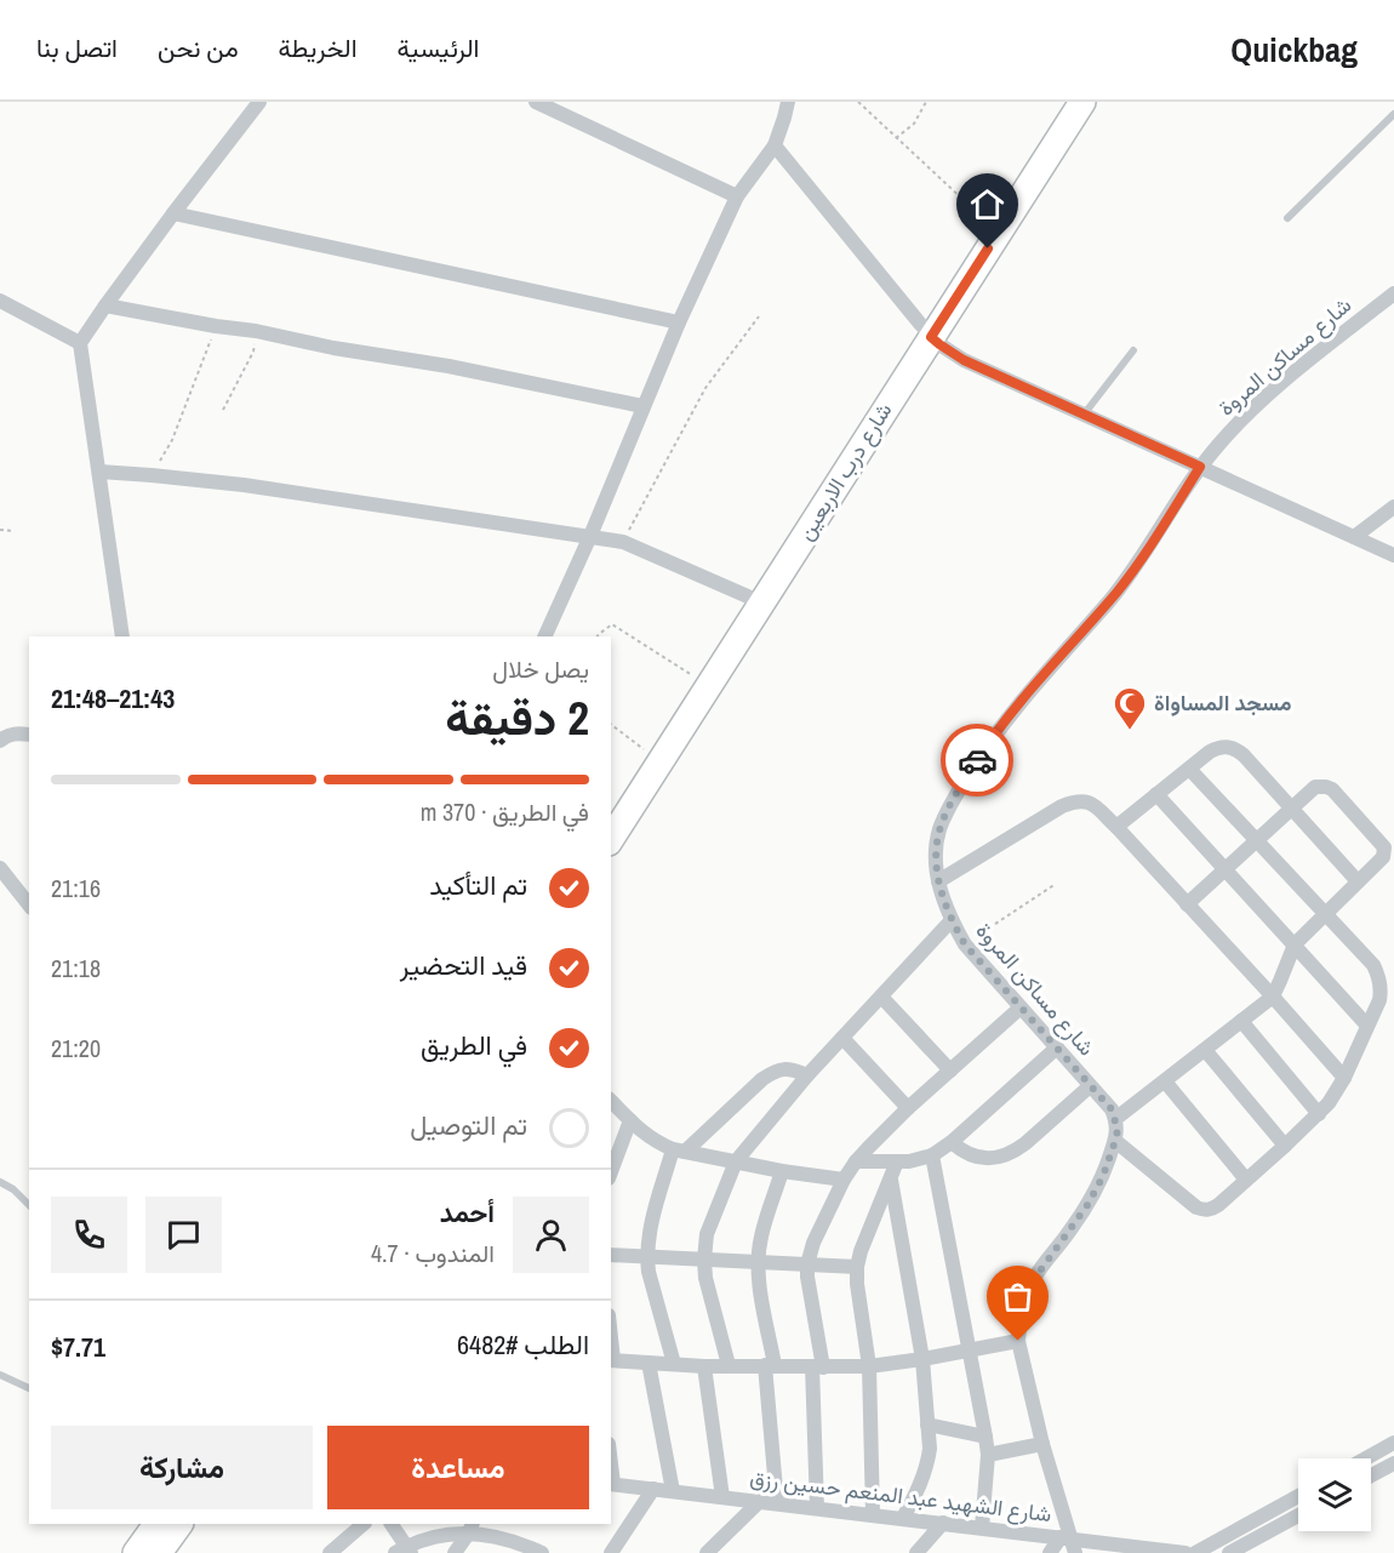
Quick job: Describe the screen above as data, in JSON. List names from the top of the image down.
{
  "streets": {
    "highway": ["شارع درب الاربعين"],
    "street": ["شارع مساكن المروة", "شارع الشهيد عبد المنعم حسين رزق"]
  },
  "places": {
    "mosque": ["مسجد المساواة"]
  },
  "page": {
    "header": "Quickbag",
    "nav": [
      "الرئيسية",
      "الخريطة",
      "من نحن",
      "اتصل بنا"
    ],
    "heading": ["2 دقيقة", "يصل خلال", "21:43–21:48"],
    "panel": [
      "أحمد",
      "المندوب · 4.7",
      "الطلب #6482",
      "$7.71"
    ],
    "bar": "في الطريق · 370 m",
    "list": [
      ["تم التأكيد", "21:16"],
      ["قيد التحضير", "21:18"],
      ["في الطريق", "21:20"],
      "تم التوصيل"
    ],
    "buttons": ["مساعدة", "مشاركة"]
  }
}
